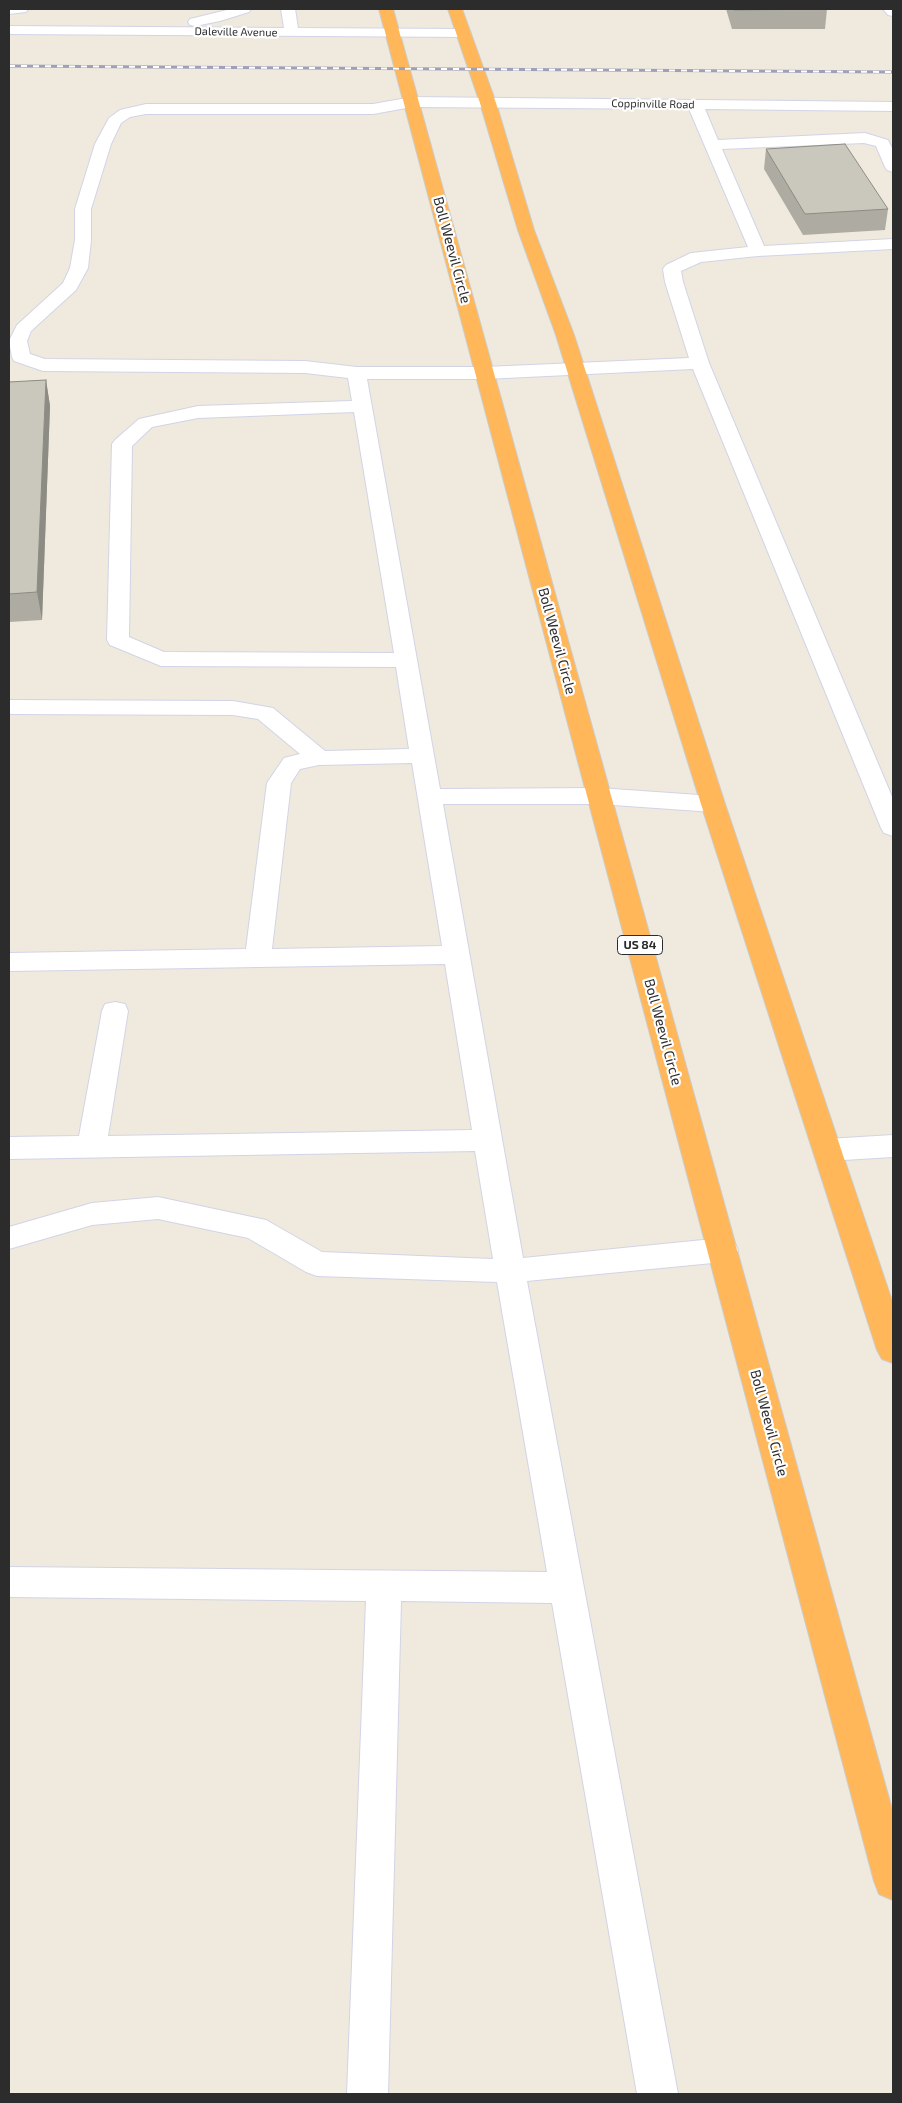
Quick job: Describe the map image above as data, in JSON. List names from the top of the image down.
{
  "streets": {
    "highway": ["Boll Weevil Circle", "US 84"],
    "street": ["Daleville Avenue", "Coppinville Road"]
  },
  "crossings": [
    ["Daleville Avenue", "Boll Weevil Circle"],
    ["Coppinville Road", "Boll Weevil Circle"]
  ]
}
